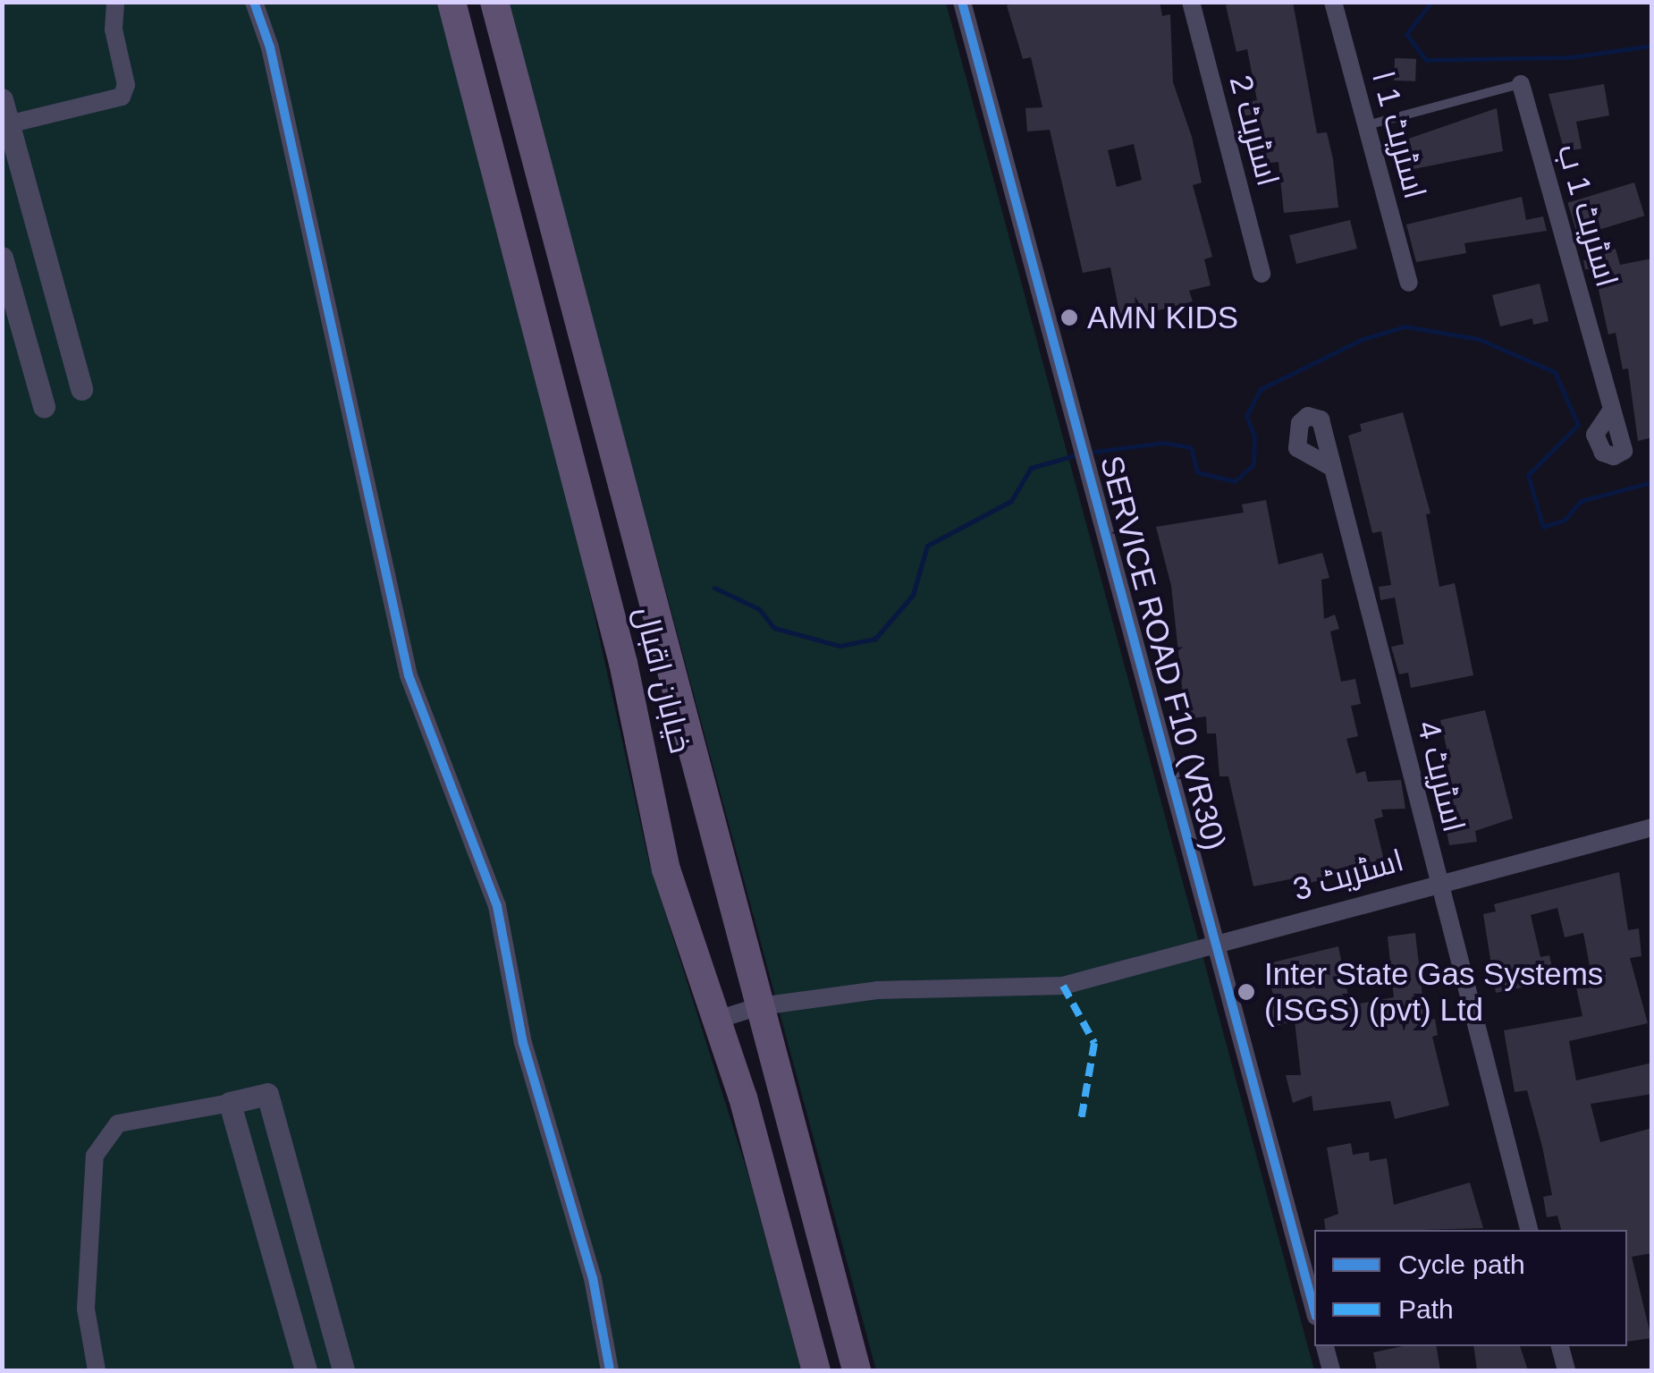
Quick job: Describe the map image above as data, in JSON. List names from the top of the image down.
{
  "streets": {
    "main road": ["خیابان اقبال"],
    "street": [
      "اسٹریٹ 2",
      "اسٹریٹ 1 ا",
      "اسٹریٹ 1 ب",
      "SERVICE ROAD F10 (VR30)",
      "اسٹریٹ 4",
      "اسٹریٹ 3"
    ]
  },
  "crossings": [
    ["اسٹریٹ 1 ا", "اسٹریٹ 1 ب"],
    ["SERVICE ROAD F10 (VR30)", "اسٹریٹ 3"],
    ["خیابان اقبال", "اسٹریٹ 3"],
    ["اسٹریٹ 4", "اسٹریٹ 3"]
  ],
  "places": ["AMN KIDS", "Inter State Gas Systems (ISGS) (pvt) Ltd"],
  "legend": ["Cycle path", "Path"]
}
